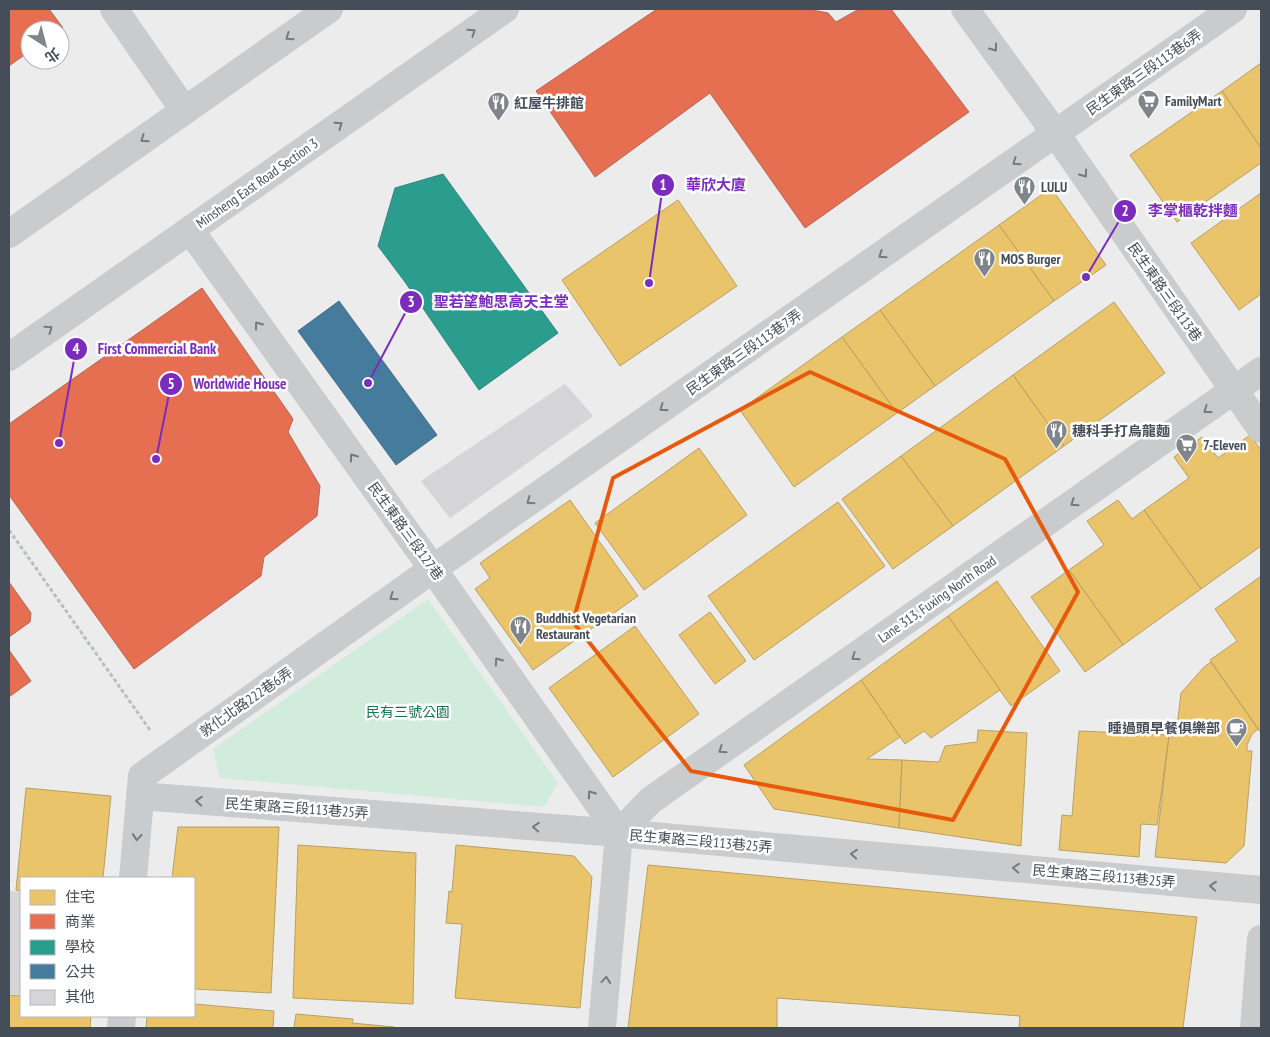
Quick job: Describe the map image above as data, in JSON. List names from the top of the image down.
{
  "streets": {
    "street": [
      "民生東路三段113巷6弄",
      "Minsheng East Road Section 3",
      "民生東路三段113巷",
      "民生東路三段113巷7弄",
      "民生東路三段127巷",
      "Lane 313, Fuxing North Road",
      "敦化北路222巷6弄",
      "民生東路三段113巷25弄"
    ]
  },
  "crossings": [
    ["民生東路三段113巷6弄", "民生東路三段113巷"],
    ["民生東路三段113巷6弄", "民生東路三段113巷7弄"],
    ["Minsheng East Road Section 3", "民生東路三段127巷"],
    ["民生東路三段113巷", "民生東路三段113巷7弄"],
    ["民生東路三段113巷", "Lane 313, Fuxing North Road"],
    ["民生東路三段113巷7弄", "民生東路三段127巷"],
    ["民生東路三段113巷7弄", "敦化北路222巷6弄"],
    ["民生東路三段127巷", "Lane 313, Fuxing North Road"],
    ["民生東路三段127巷", "敦化北路222巷6弄"],
    ["民生東路三段127巷", "民生東路三段113巷25弄"],
    ["Lane 313, Fuxing North Road", "民生東路三段113巷25弄"],
    ["敦化北路222巷6弄", "民生東路三段113巷25弄"]
  ],
  "one_way": [
    "民生東路三段113巷",
    "民生東路三段113巷7弄",
    "民生東路三段127巷",
    "Lane 313, Fuxing North Road",
    "敦化北路222巷6弄",
    "民生東路三段113巷25弄"
  ],
  "parks": ["民有三號公園"],
  "places": {
    "supermarket": ["FamilyMart", "7-Eleven"],
    "restaurant": [
      "紅屋牛排館",
      "LULU",
      "MOS Burger",
      "穗科手打烏龍麵",
      "Buddhist Vegetarian Restaurant"
    ],
    "other": [
      "李掌櫃乾拌麵",
      "華欣大廈",
      "聖若望鮑思高天主堂",
      "First Commercial Bank",
      "Worldwide House"
    ],
    "cafe": ["睡過頭早餐俱樂部"]
  },
  "legend": [
    "住宅",
    "商業",
    "學校",
    "公共",
    "其他"
  ],
  "north": "bottom right"
}
